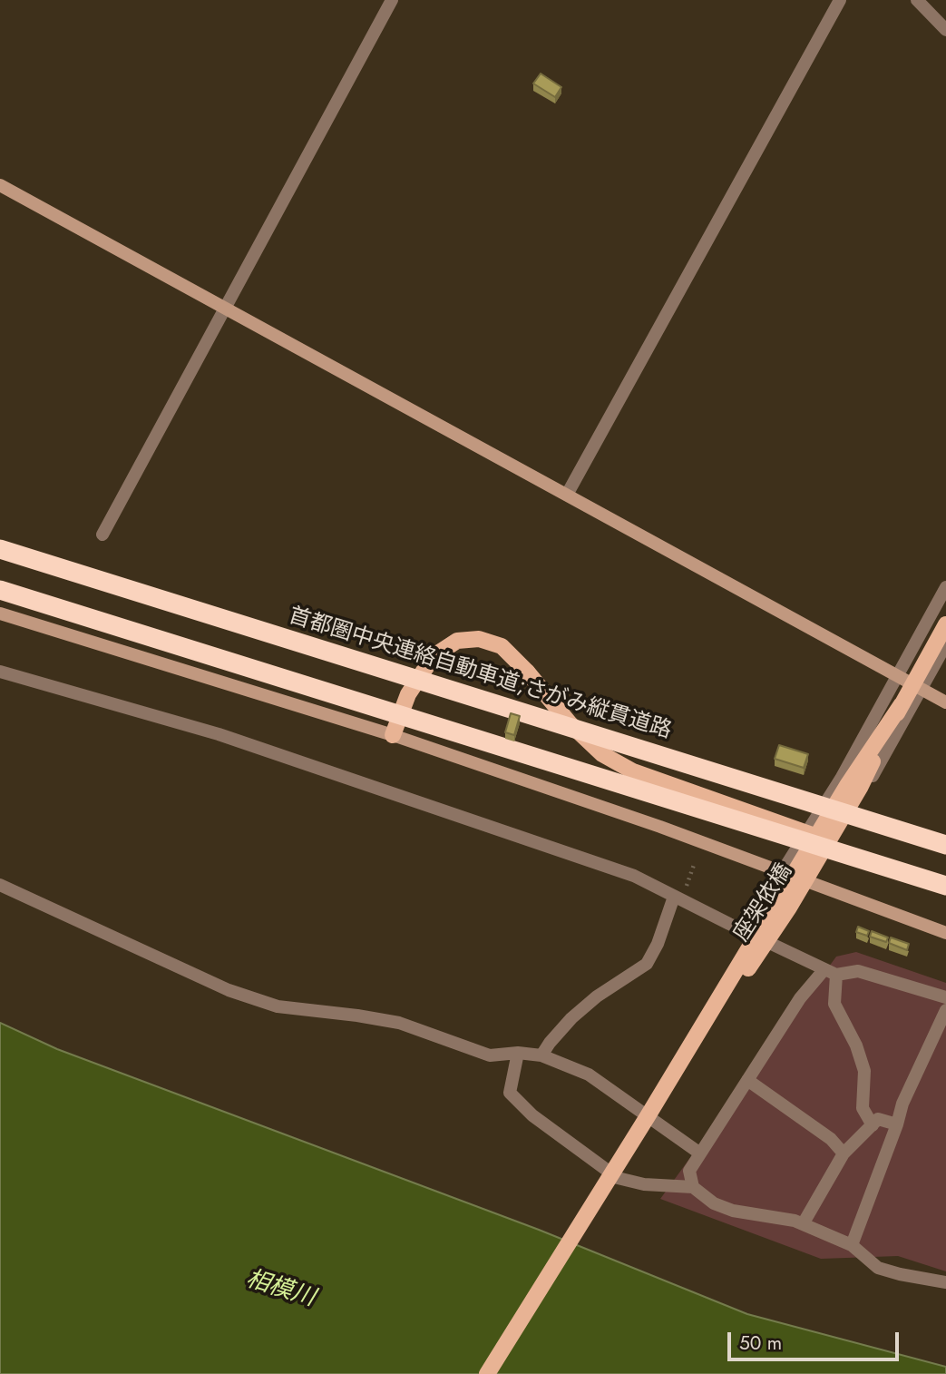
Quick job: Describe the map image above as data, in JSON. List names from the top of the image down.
{
  "streets": {
    "highway": ["首都圏中央連絡自動車道;さがみ縦貫道路"],
    "main road": ["座架依橋"]
  },
  "water": ["相模川"],
  "scale_bar": "50 m"
}
